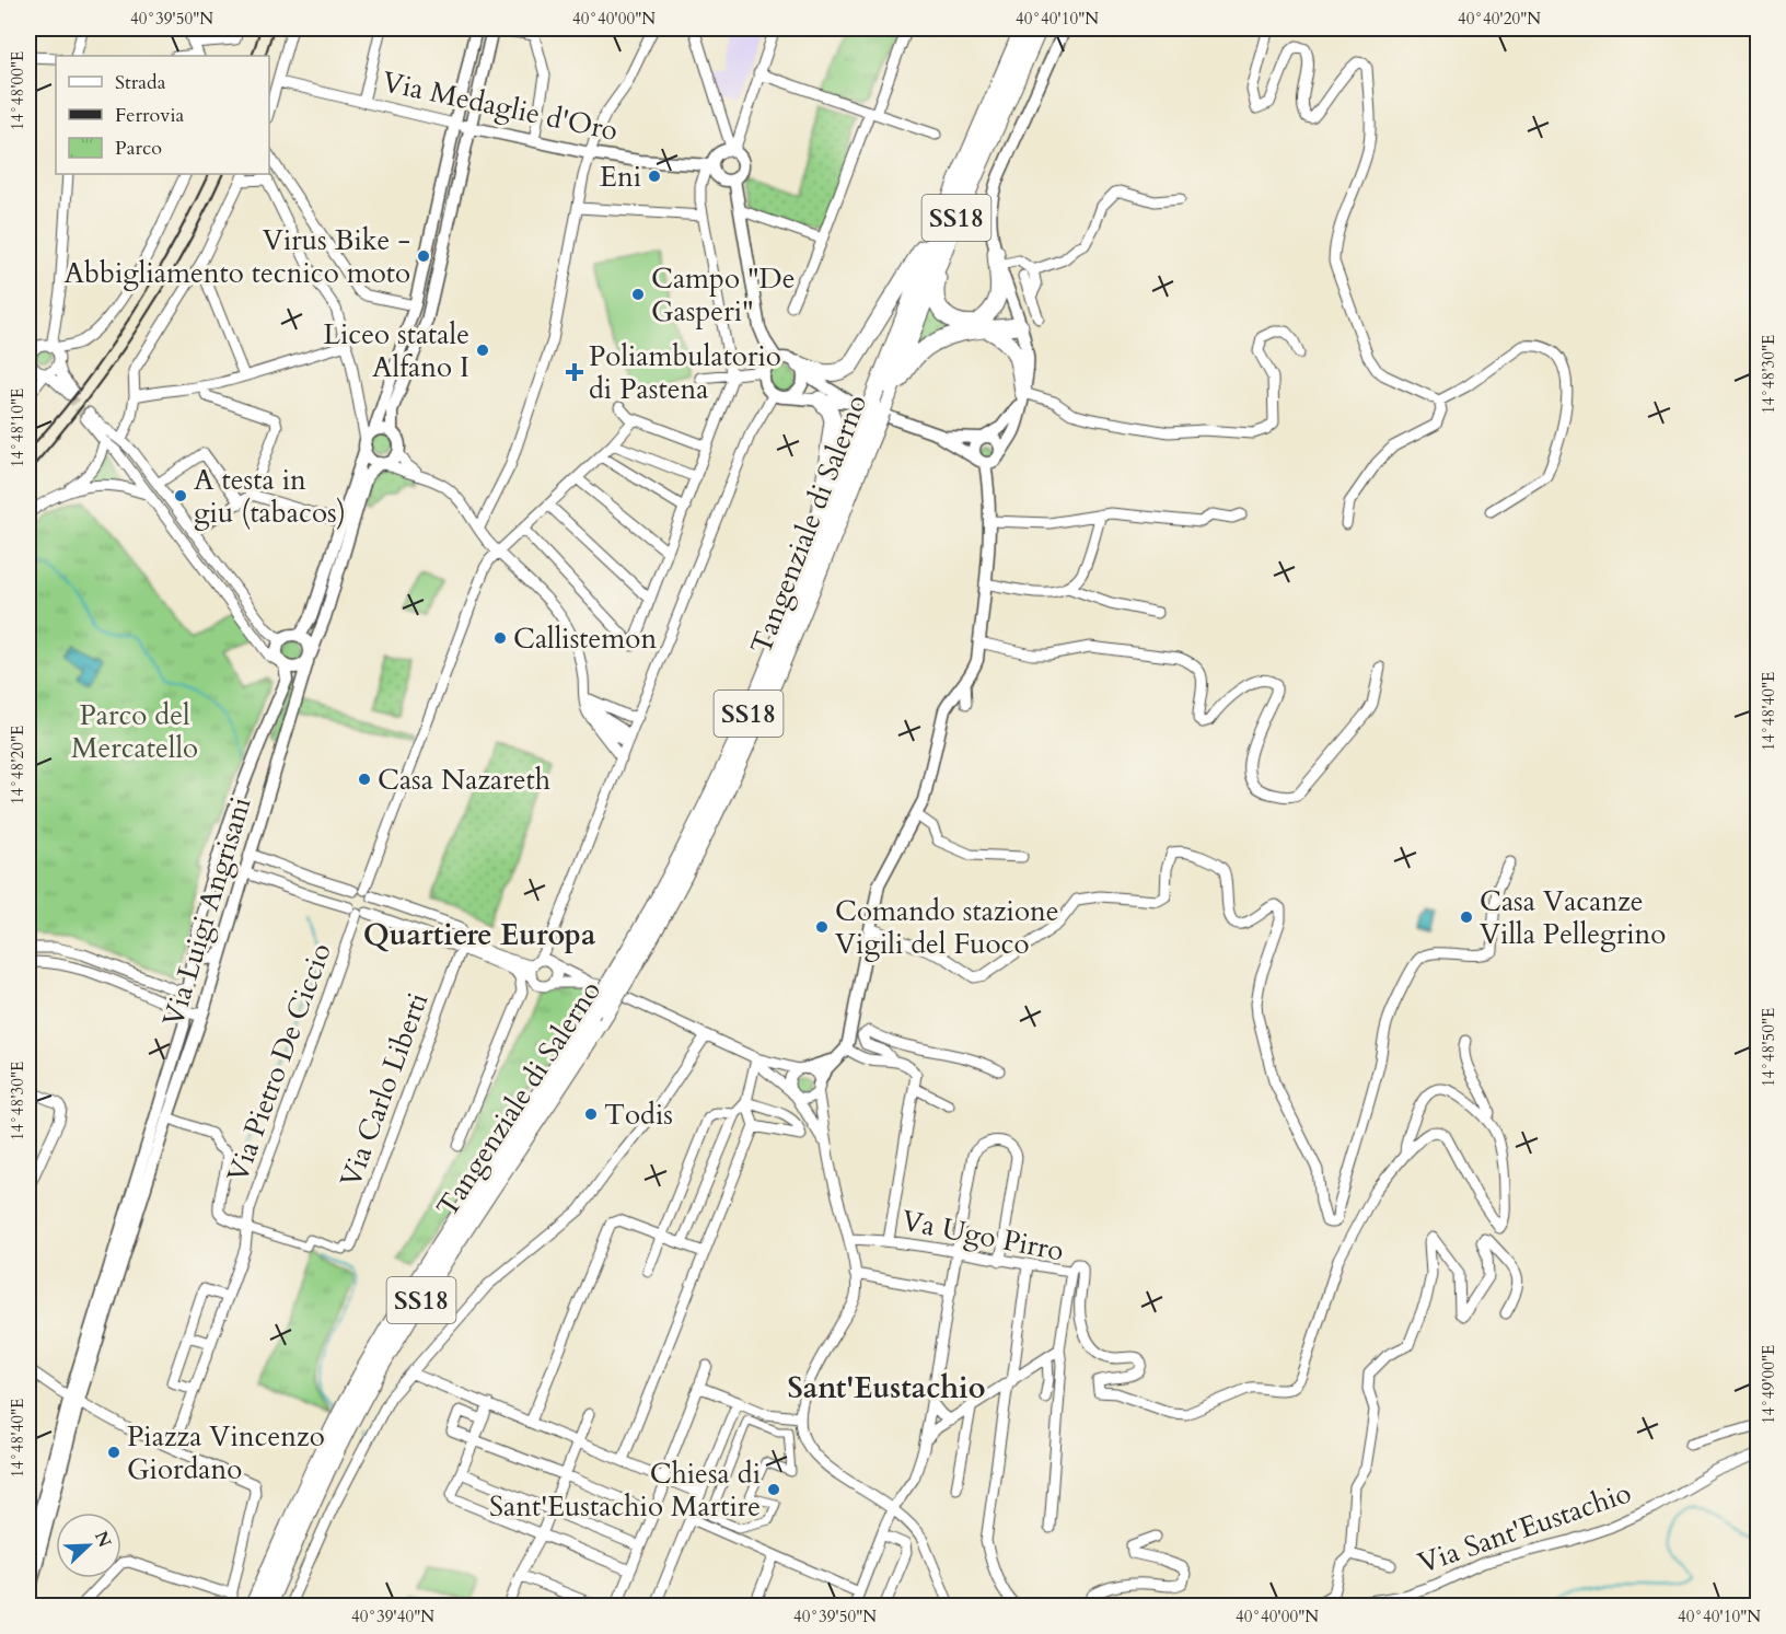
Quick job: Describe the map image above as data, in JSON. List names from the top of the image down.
{
  "streets": {
    "highway": ["SS18", "Tangenziale di Salerno"],
    "street": [
      "Via Medaglie d'Oro",
      "Via Luigi Angrisani",
      "Via Pietro De Ciccio",
      "Via Carlo Liberti",
      "Va Ugo Pirro",
      "Via Sant'Eustachio"
    ]
  },
  "districts": ["Quartiere Europa", "Sant'Eustachio"],
  "parks": ["Parco del Mercatello"],
  "places": {
    "other": [
      "Eni",
      "Virus Bike - Abbigliamento tecnico moto",
      "Campo \"De Gasperi\"",
      "Liceo statale Alfano I",
      "A testa in giu (tabacos)",
      "Callistemon",
      "Casa Nazareth",
      "Casa Vacanze Villa Pellegrino",
      "Comando stazione Vigili del Fuoco",
      "Todis",
      "Piazza Vincenzo Giordano",
      "Chiesa di Sant'Eustachio Martire"
    ],
    "health": ["Poliambulatorio di Pastena"]
  },
  "legend": ["Strada", "Ferrovia", "Parco"],
  "north": "top right",
  "coordinates": [
    "40°39'50\"N",
    "40°40'00\"N",
    "40°40'10\"N",
    "40°40'20\"N",
    "14°48'00\"E",
    "14°48'30\"E",
    "14°48'10\"E",
    "14°48'40\"E",
    "14°48'20\"E",
    "14°48'50\"E",
    "14°49'00\"E",
    "40°39'40\"N"
  ]
}
